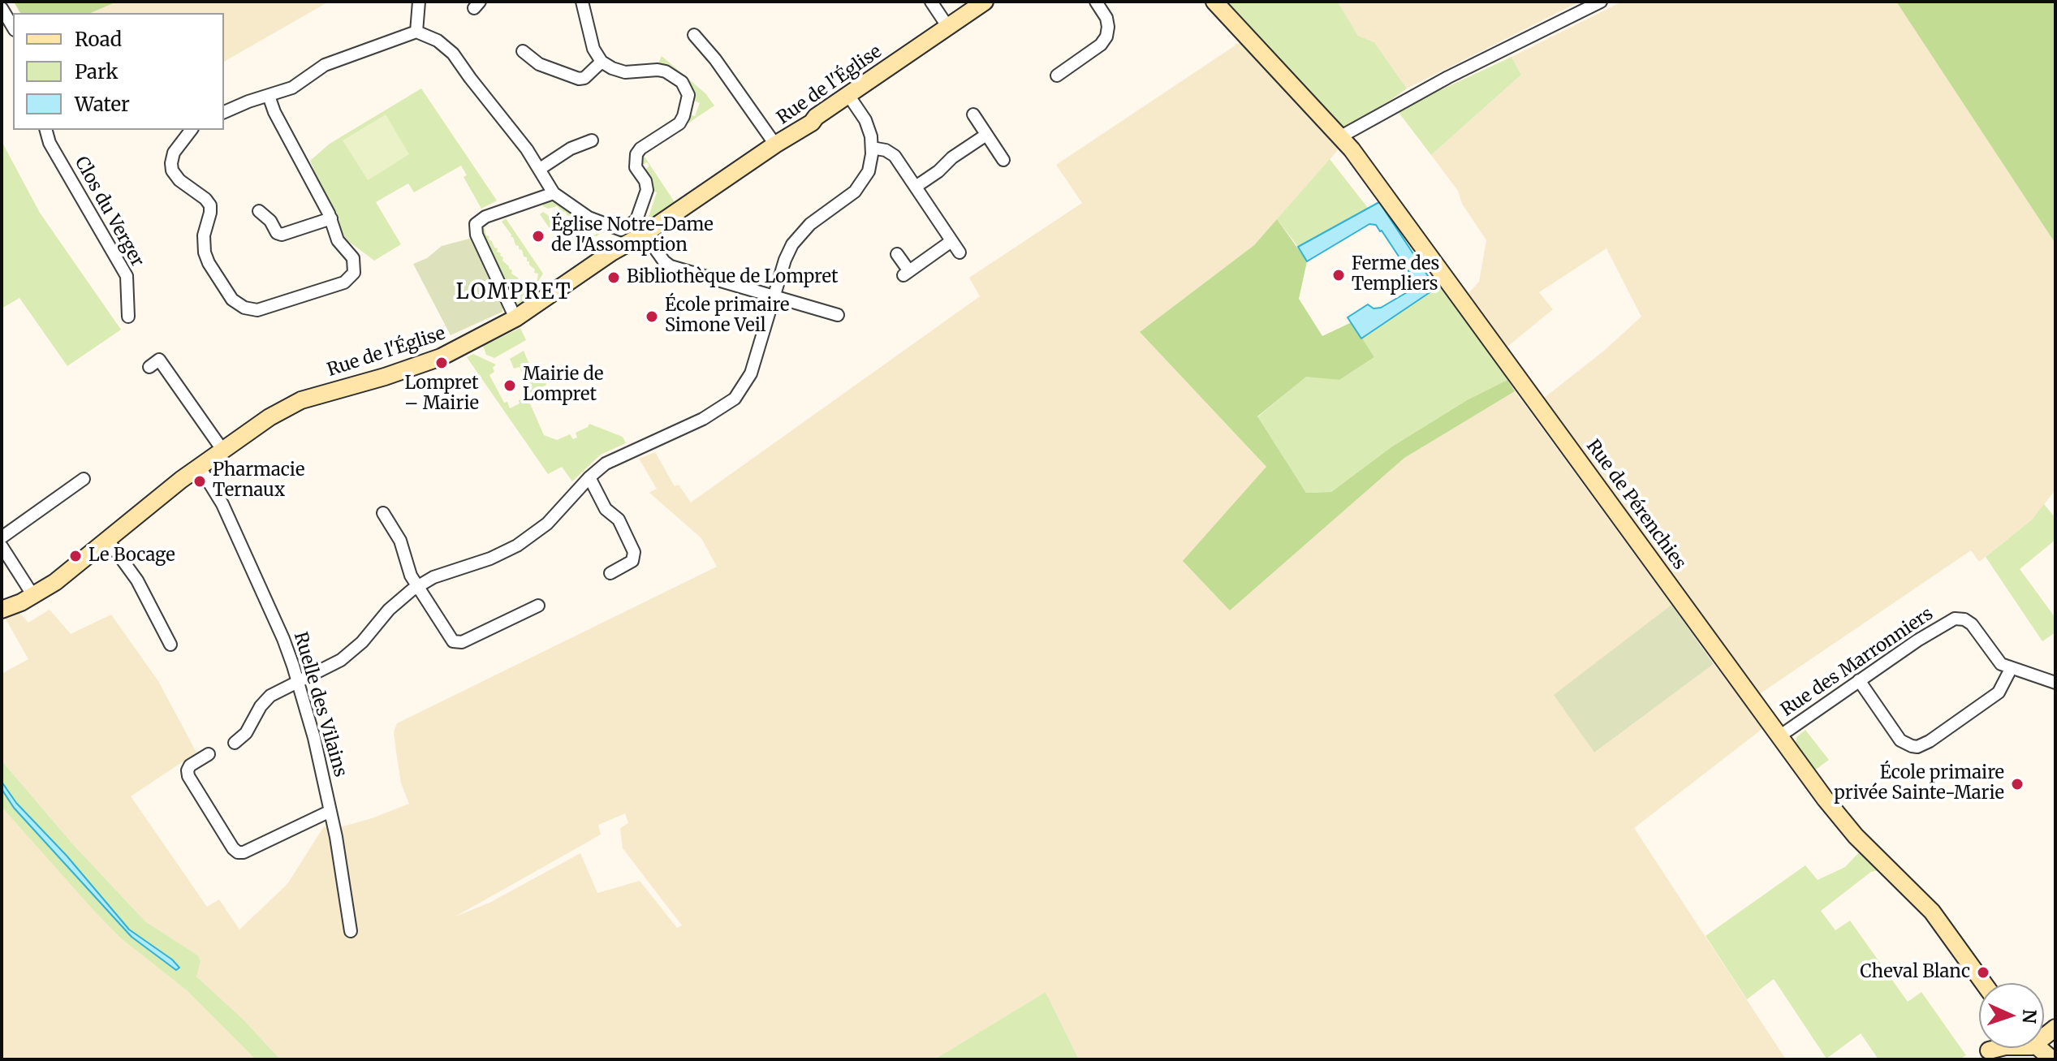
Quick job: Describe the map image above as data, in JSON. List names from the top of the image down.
{
  "streets": {
    "main road": ["Rue de l'Église", "Rue de Pérenchies"],
    "street": ["Clos du Verger", "Rue des Marronniers", "Ruelle des Vilains"]
  },
  "crossings": [
    ["Rue de l'Église", "Ruelle des Vilains"],
    ["Rue de Pérenchies", "Rue des Marronniers"]
  ],
  "districts": ["LOMPRET"],
  "places": [
    "Église Notre-Dame de l'Assomption",
    "Ferme des Templiers",
    "Bibliothèque de Lompret",
    "École primaire Simone Veil",
    "Lompret – Mairie",
    "Mairie de Lompret",
    "Pharmacie Ternaux",
    "Le Bocage",
    "École primaire privée Sainte-Marie",
    "Cheval Blanc"
  ],
  "legend": ["Road", "Park", "Water"],
  "north": "right"
}
